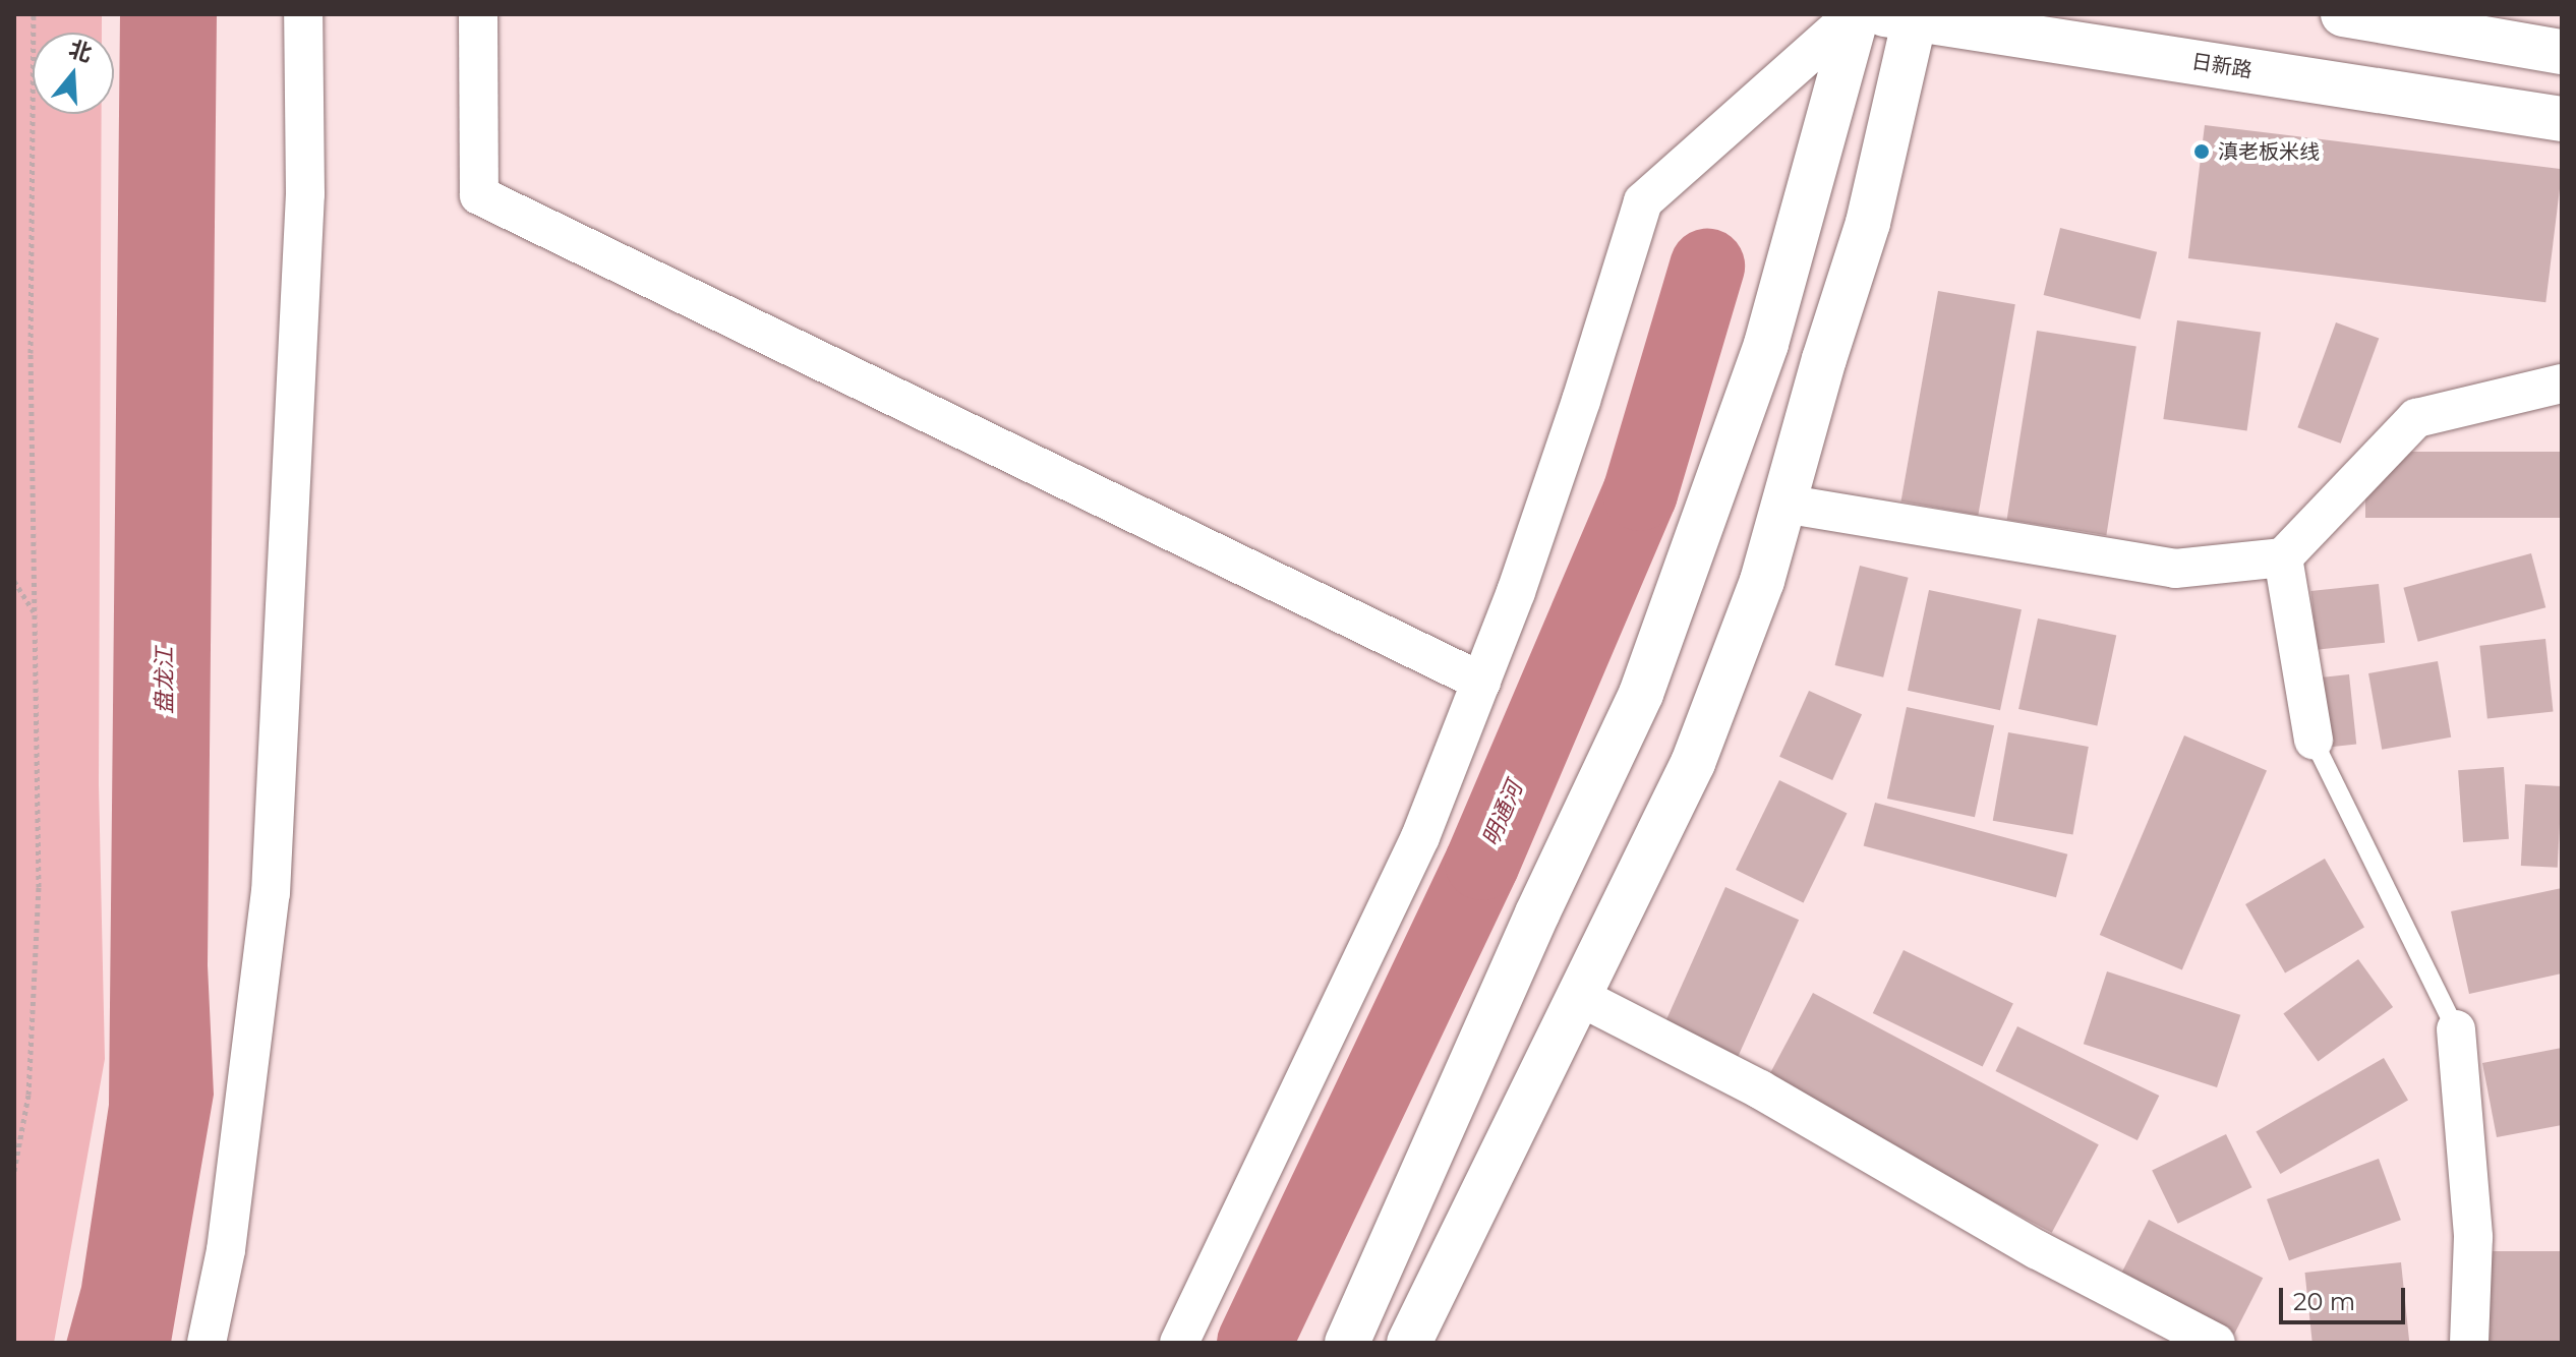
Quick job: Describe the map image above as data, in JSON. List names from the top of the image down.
{
  "streets": {
    "main road": ["日新路"]
  },
  "water": ["盘龙江", "明通河"],
  "places": ["滇老板米线"],
  "scale_bar": "20 m",
  "north": "top"
}
